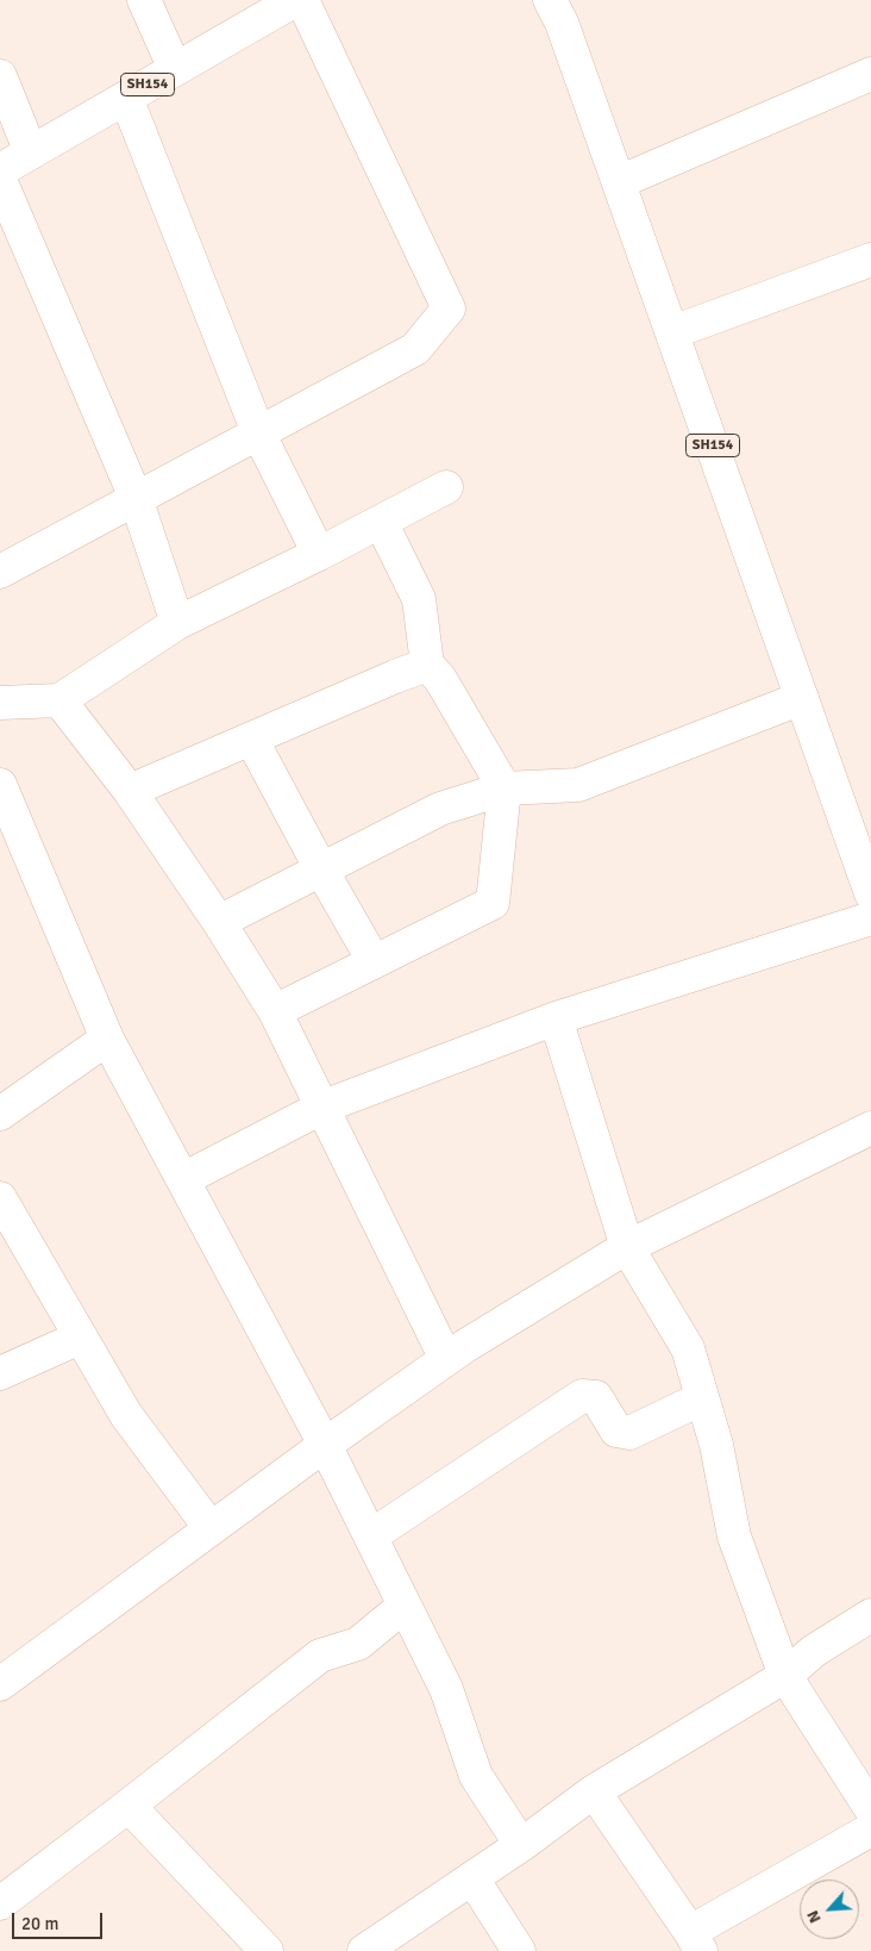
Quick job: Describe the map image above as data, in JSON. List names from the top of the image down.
{
  "streets": {
    "street": ["SH154"]
  },
  "scale_bar": "20 m",
  "north": "bottom left"
}
